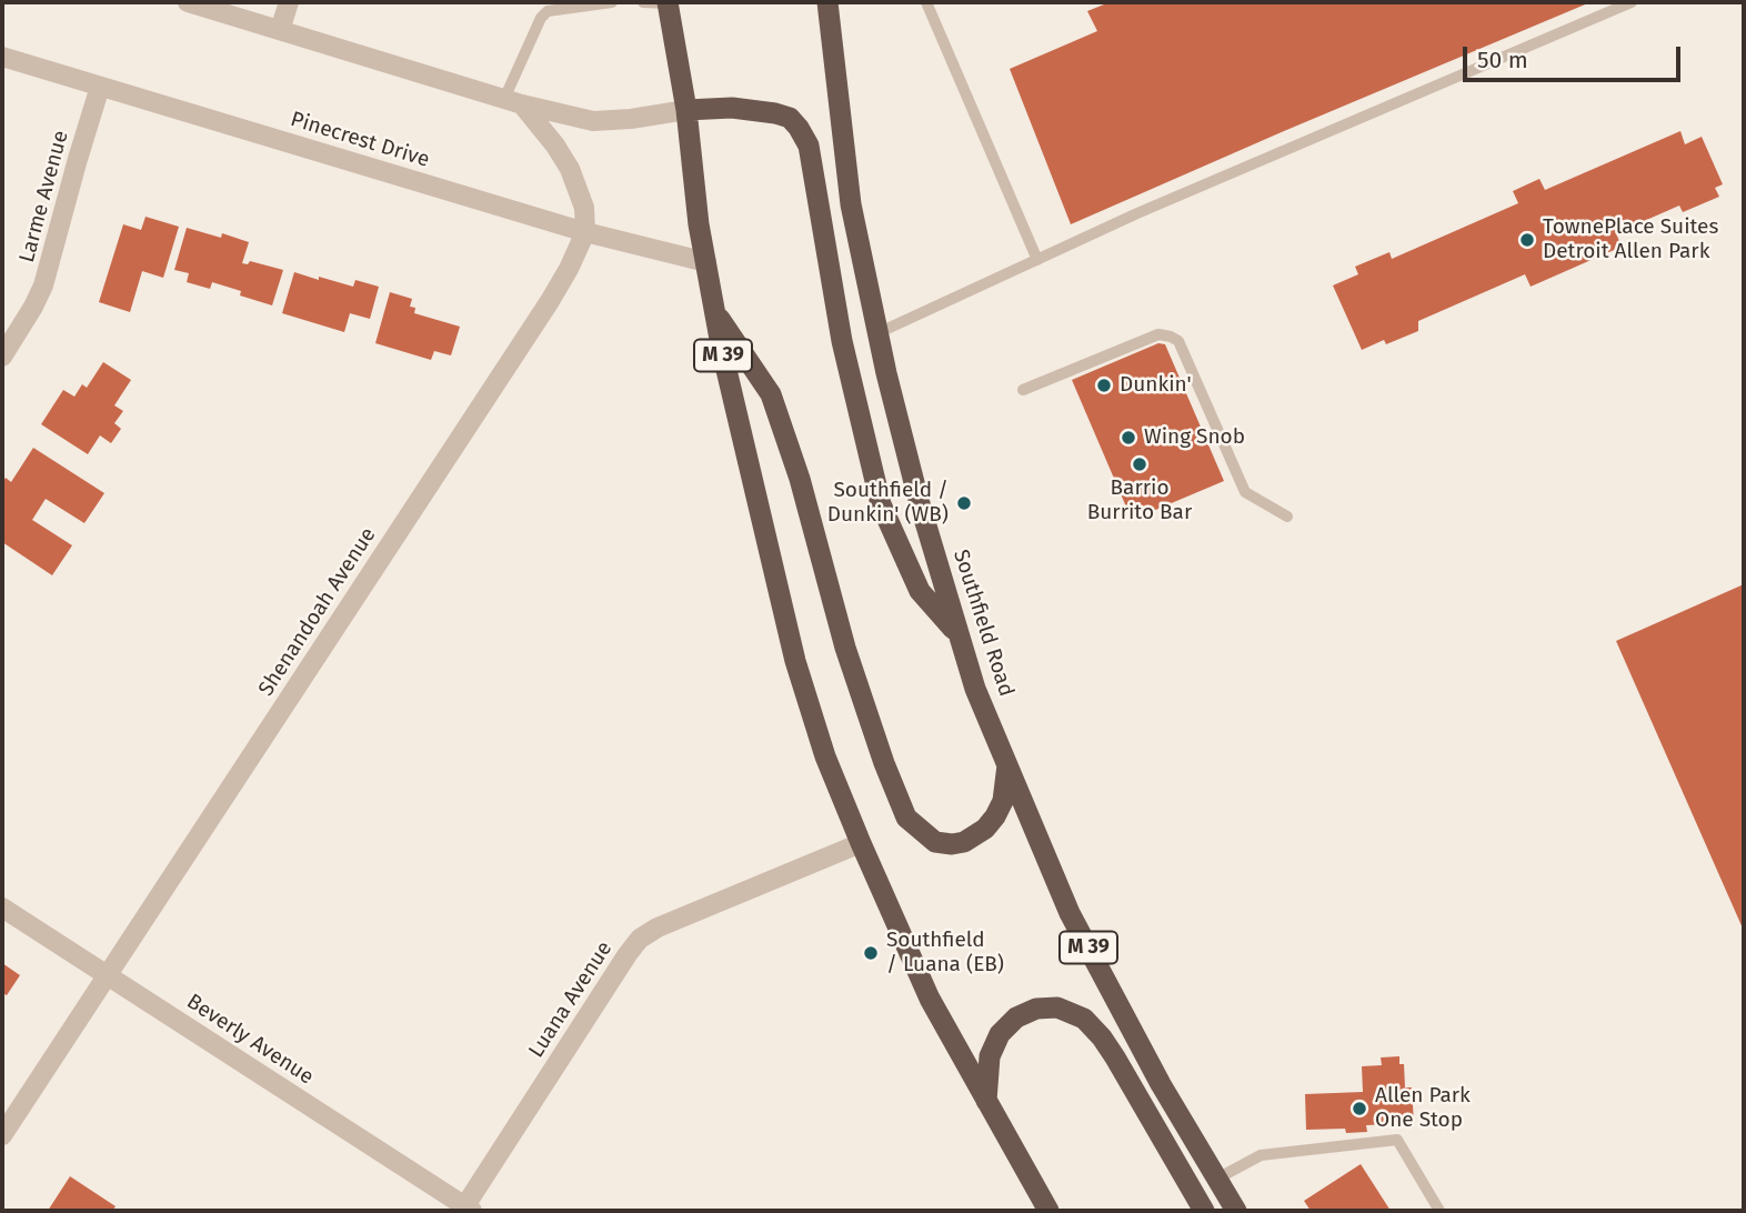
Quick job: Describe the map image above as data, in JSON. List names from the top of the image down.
{
  "streets": {
    "highway": ["M 39", "Southfield Road"],
    "street": [
      "Pinecrest Drive",
      "Larme Avenue",
      "Shenandoah Avenue",
      "Luana Avenue",
      "Beverly Avenue"
    ]
  },
  "crossings": [
    ["Pinecrest Drive", "Larme Avenue"],
    ["Pinecrest Drive", "M 39"],
    ["Pinecrest Drive", "Shenandoah Avenue"],
    ["M 39", "Luana Avenue"],
    ["Shenandoah Avenue", "Beverly Avenue"],
    ["Luana Avenue", "Beverly Avenue"]
  ],
  "places": [
    "TownePlace Suites Detroit Allen Park",
    "Dunkin'",
    "Wing Snob",
    "Barrio Burrito Bar",
    "Southfield / Dunkin' (WB)",
    "Southfield / Luana (EB)",
    "Allen Park One Stop"
  ],
  "scale_bar": "50 m"
}
